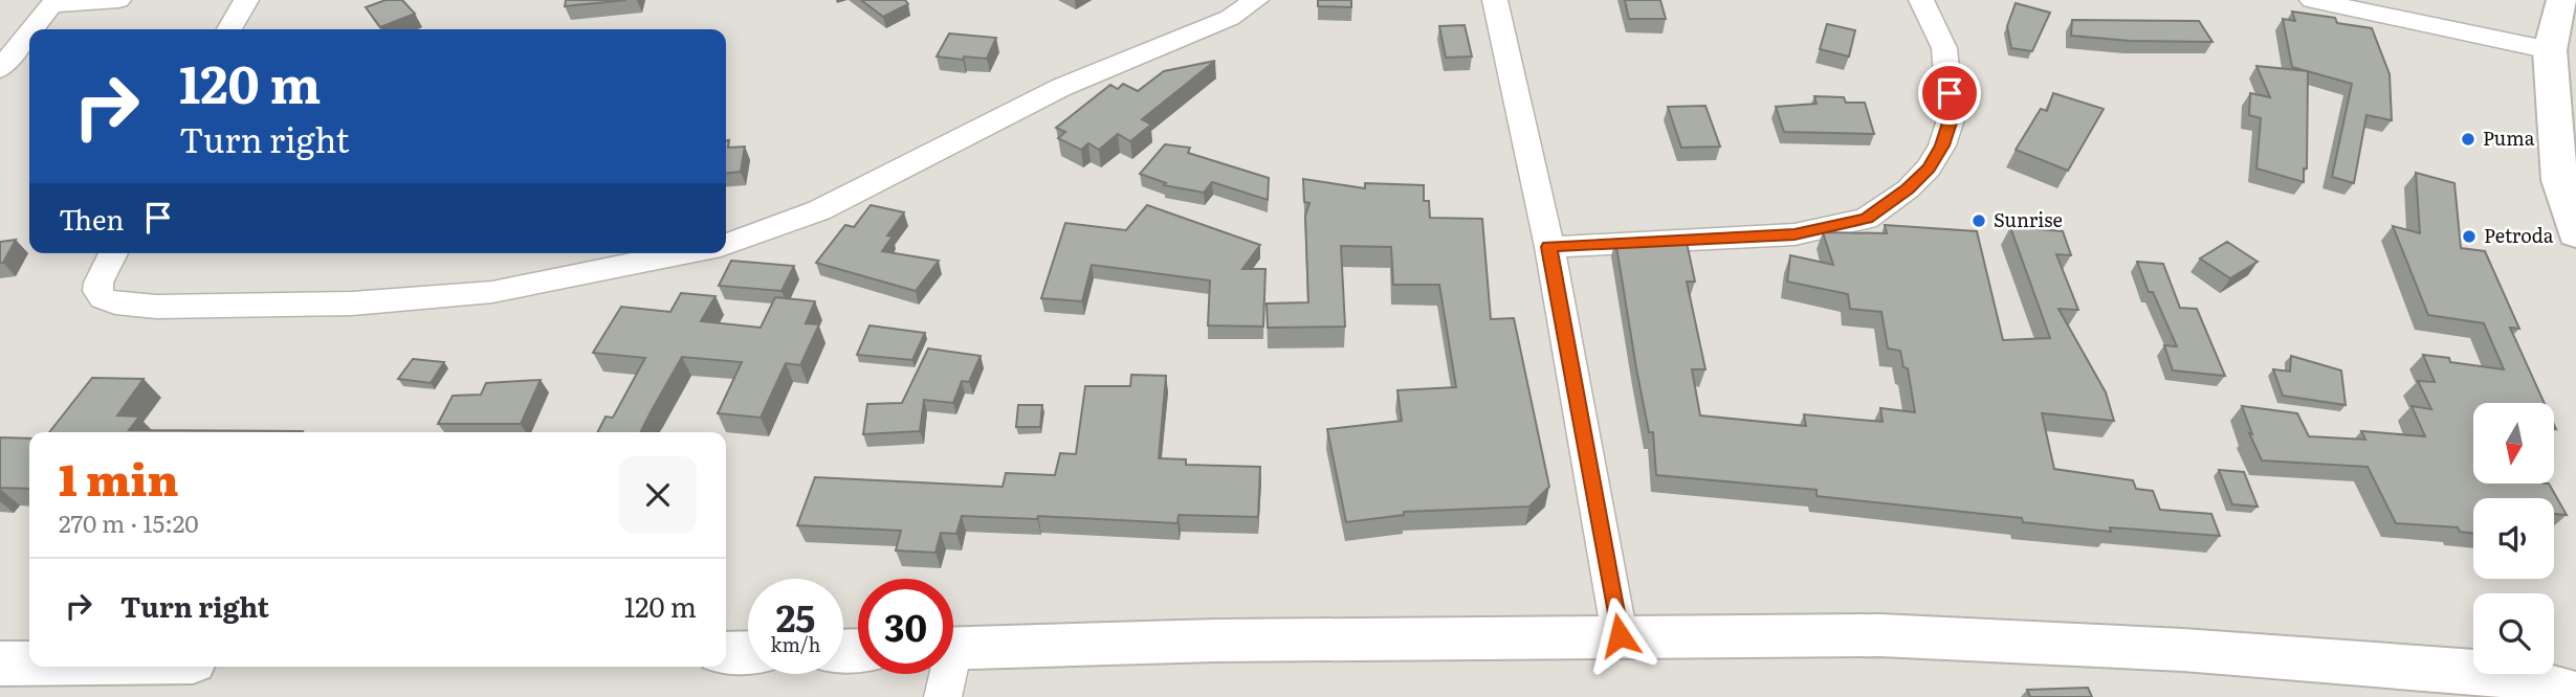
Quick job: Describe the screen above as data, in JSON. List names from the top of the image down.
{
  "places": ["Puma", "Sunrise", "Petroda"],
  "north": "bottom",
  "page": {
    "turn": ["120 m", "Turn right"],
    "then": "Then",
    "heading": ["1 min", "270 m · 15:20"],
    "list": [
      {
        "name": "Turn right",
        "value": "120 m"
      }
    ],
    "speed": "25 km/h",
    "limit": "30"
  }
}
